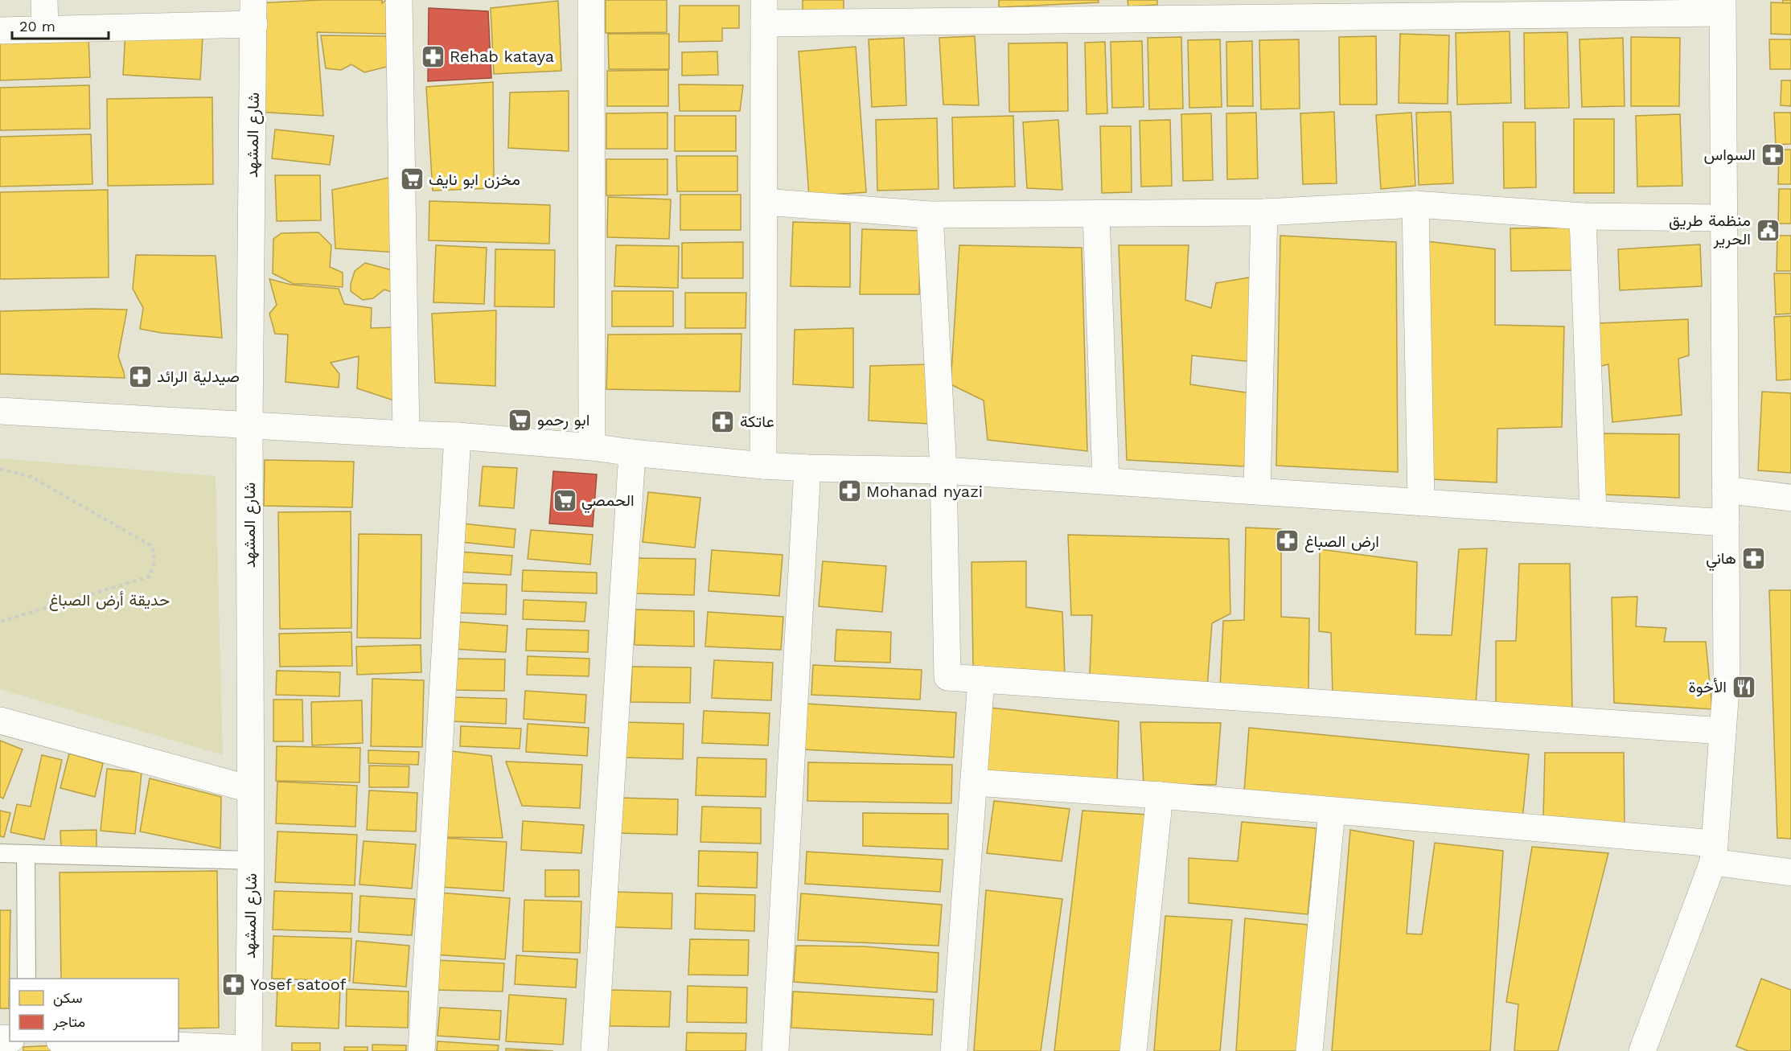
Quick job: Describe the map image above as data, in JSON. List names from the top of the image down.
{
  "streets": {
    "street": ["شارع المشهد"]
  },
  "parks": ["حديقة أرض الصباغ"],
  "places": {
    "pharmacy": [
      "Rehab kataya",
      "السواس",
      "صيدلية الرائد",
      "عاتكة",
      "Mohanad nyazi",
      "ارض الصباغ",
      "هاني",
      "Yosef satoof"
    ],
    "supermarket": ["مخزن ابو نايف", "ابو رحمو", "الحمصي"],
    "public building": ["منظمة طريق الحرير"],
    "restaurant": ["الأخوة"]
  },
  "legend": ["سكن", "متاجر"],
  "scale_bar": "20 m"
}
